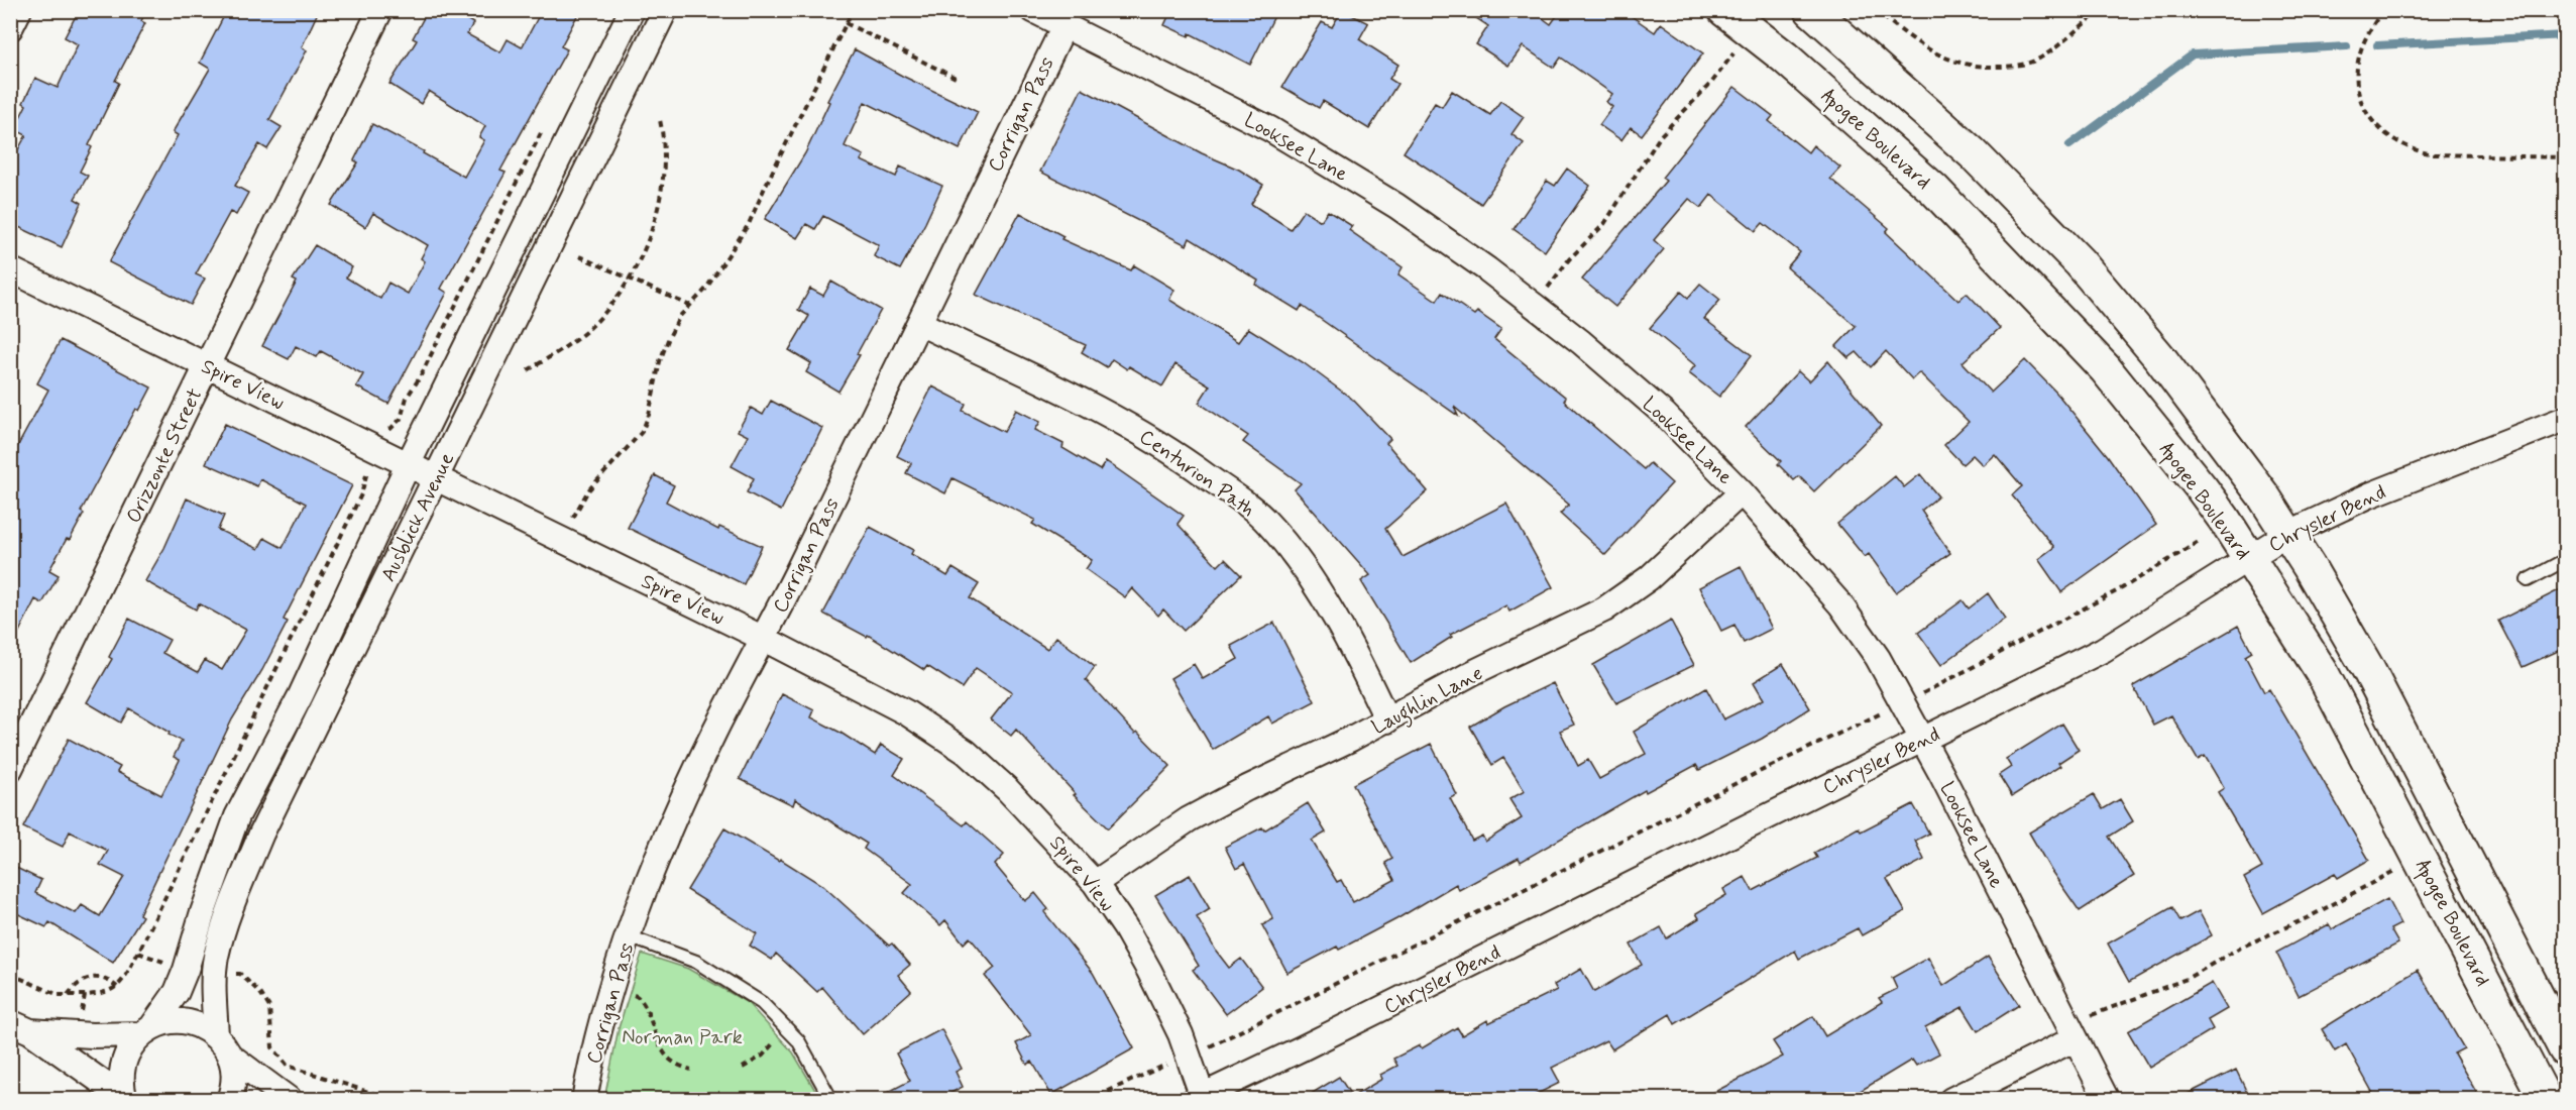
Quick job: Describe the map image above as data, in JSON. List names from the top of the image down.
{
  "streets": {
    "street": [
      "Corrigan Pass",
      "Apogee Boulevard",
      "Looksee Lane",
      "Spire View",
      "Orizzonte Street",
      "Centurion Path",
      "Ausblick Avenue",
      "Chrysler Bend",
      "Laughlin Lane"
    ]
  },
  "crossings": [
    ["Corrigan Pass", "Looksee Lane"],
    ["Corrigan Pass", "Spire View"],
    ["Corrigan Pass", "Centurion Path"],
    ["Apogee Boulevard", "Chrysler Bend"],
    ["Looksee Lane", "Chrysler Bend"],
    ["Looksee Lane", "Laughlin Lane"],
    ["Spire View", "Orizzonte Street"],
    ["Spire View", "Ausblick Avenue"],
    ["Spire View", "Chrysler Bend"],
    ["Spire View", "Laughlin Lane"],
    ["Centurion Path", "Laughlin Lane"]
  ],
  "parks": ["Norman Park"]
}
